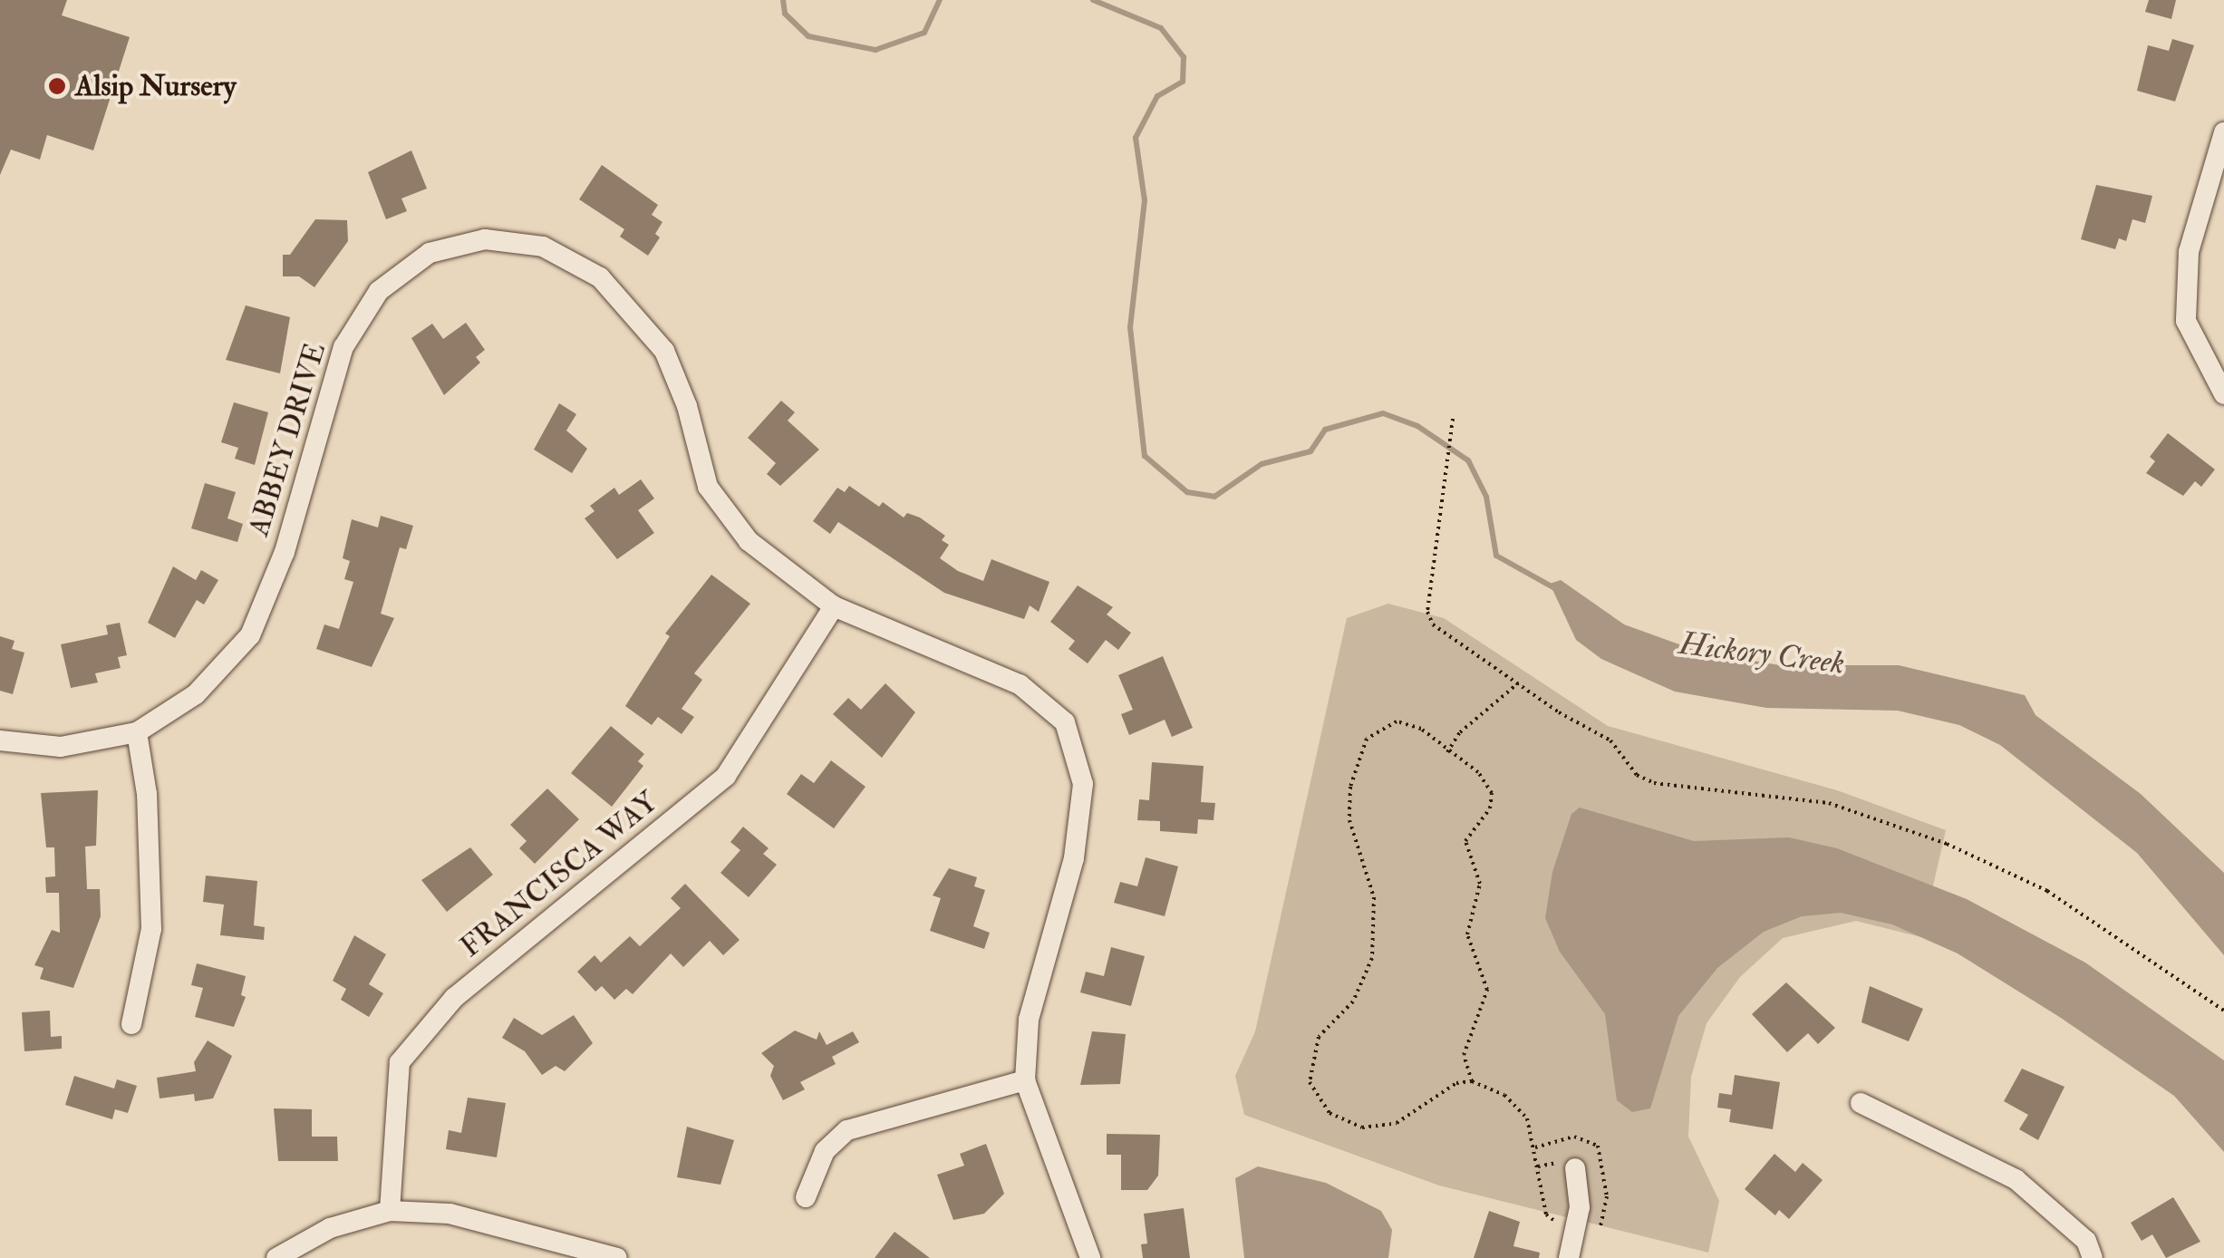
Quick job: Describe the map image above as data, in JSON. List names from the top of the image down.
{
  "streets": {
    "street": ["ABBEY DRIVE", "FRANCISCA WAY"]
  },
  "crossings": [
    ["ABBEY DRIVE", "FRANCISCA WAY"]
  ],
  "water": ["Hickory Creek"],
  "places": ["Alsip Nursery"]
}
